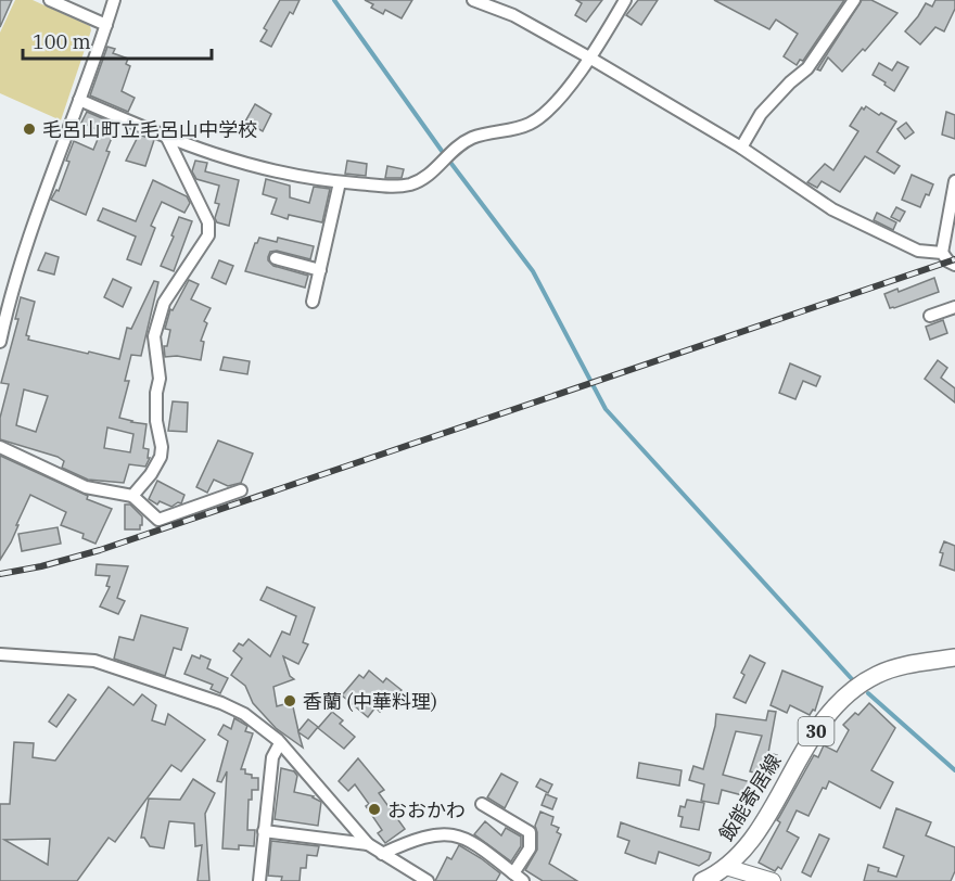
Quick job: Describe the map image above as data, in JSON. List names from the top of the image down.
{
  "streets": {
    "main road": ["30", "飯能寄居線"]
  },
  "places": ["毛呂山町立毛呂山中学校", "香蘭 (中華料理)", "おおかわ"],
  "scale_bar": "100 m"
}
